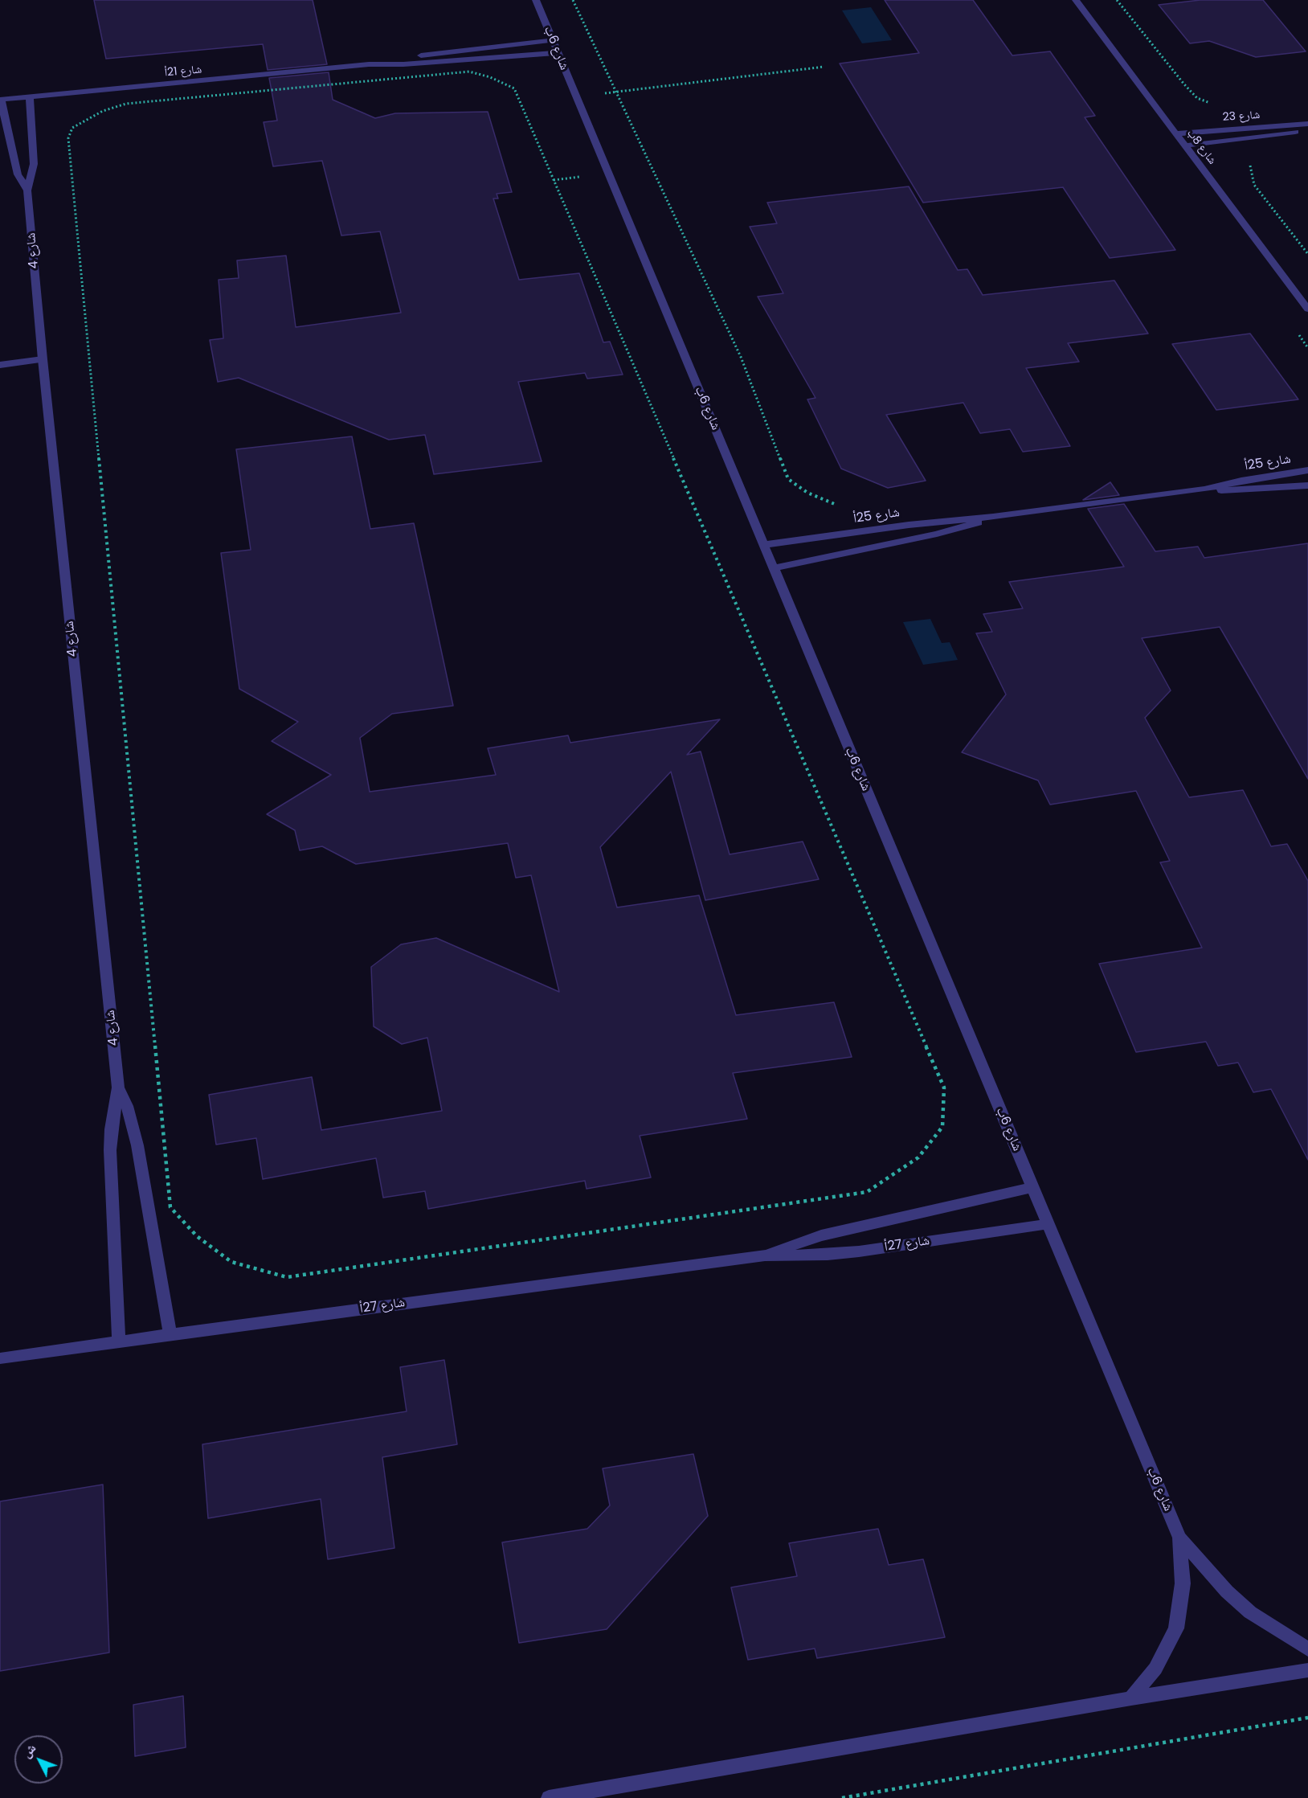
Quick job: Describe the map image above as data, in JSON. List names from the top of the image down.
{
  "streets": {
    "street": [
      "شارع 6ب",
      "شارع 21أ",
      "شارع 23",
      "شارع 8ب",
      "شارع 4",
      "شارع 25أ",
      "شارع 27أ"
    ]
  },
  "crossings": [
    ["شارع 6ب", "شارع 21أ"],
    ["شارع 6ب", "شارع 25أ"],
    ["شارع 6ب", "شارع 27أ"],
    ["شارع 21أ", "شارع 4"],
    ["شارع 23", "شارع 8ب"],
    ["شارع 4", "شارع 27أ"]
  ],
  "north": "top left"
}
